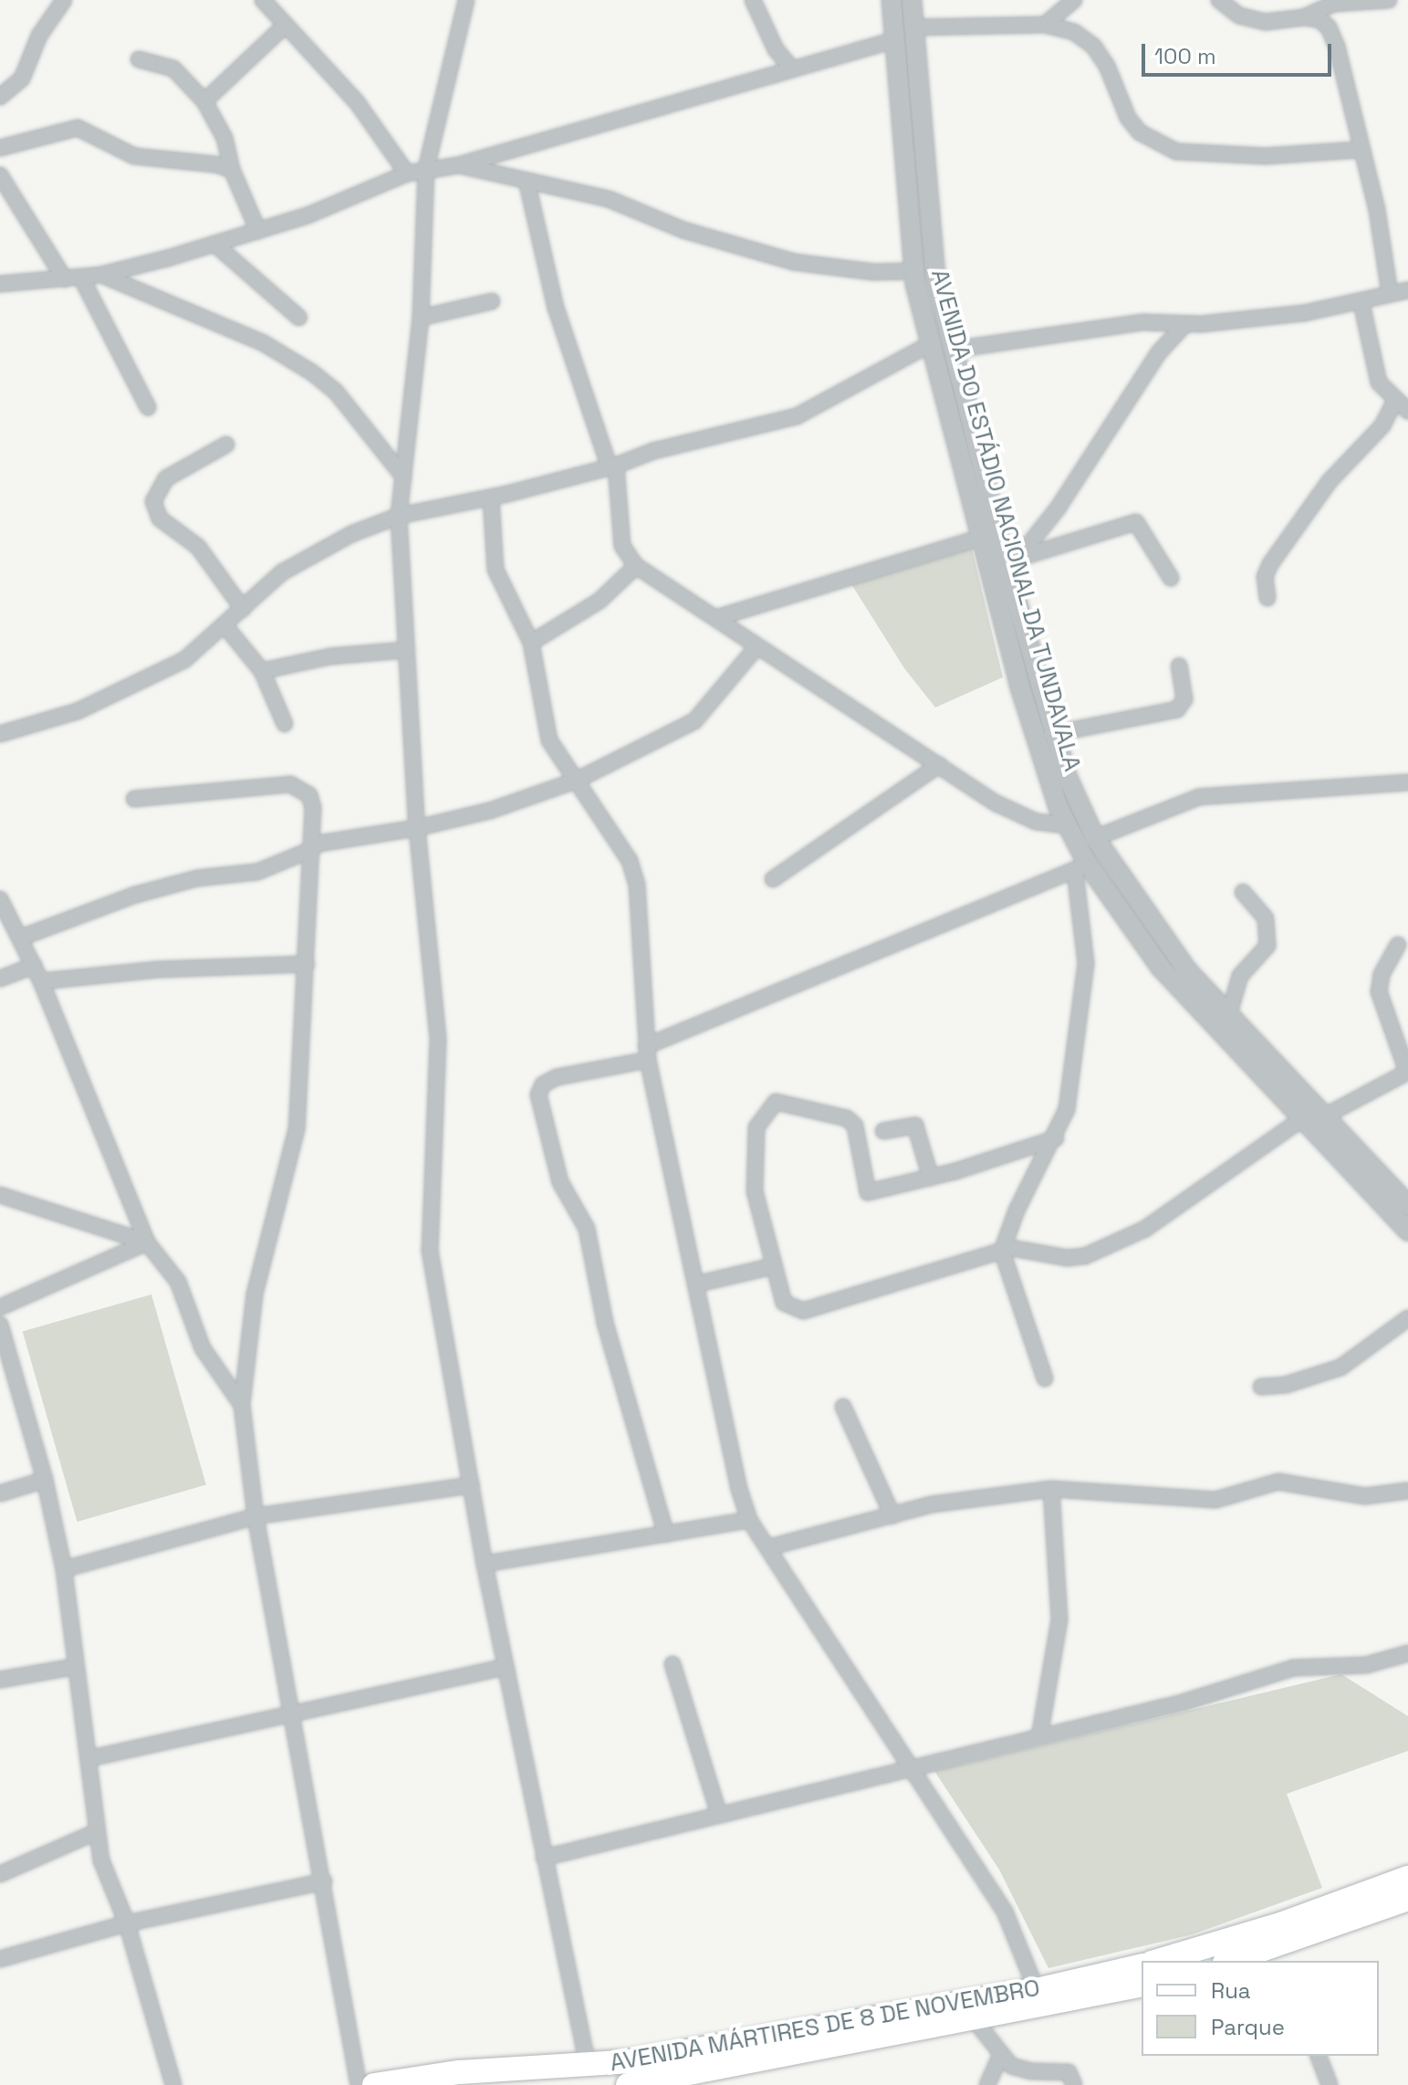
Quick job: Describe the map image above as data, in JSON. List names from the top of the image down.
{
  "streets": {
    "main road": ["AVENIDA MÁRTIRES DE 8 DE NOVEMBRO"],
    "street": ["AVENIDA DO ESTÁDIO NACIONAL DA TUNDAVALA"]
  },
  "legend": ["Rua", "Parque"],
  "scale_bar": "100 m"
}
